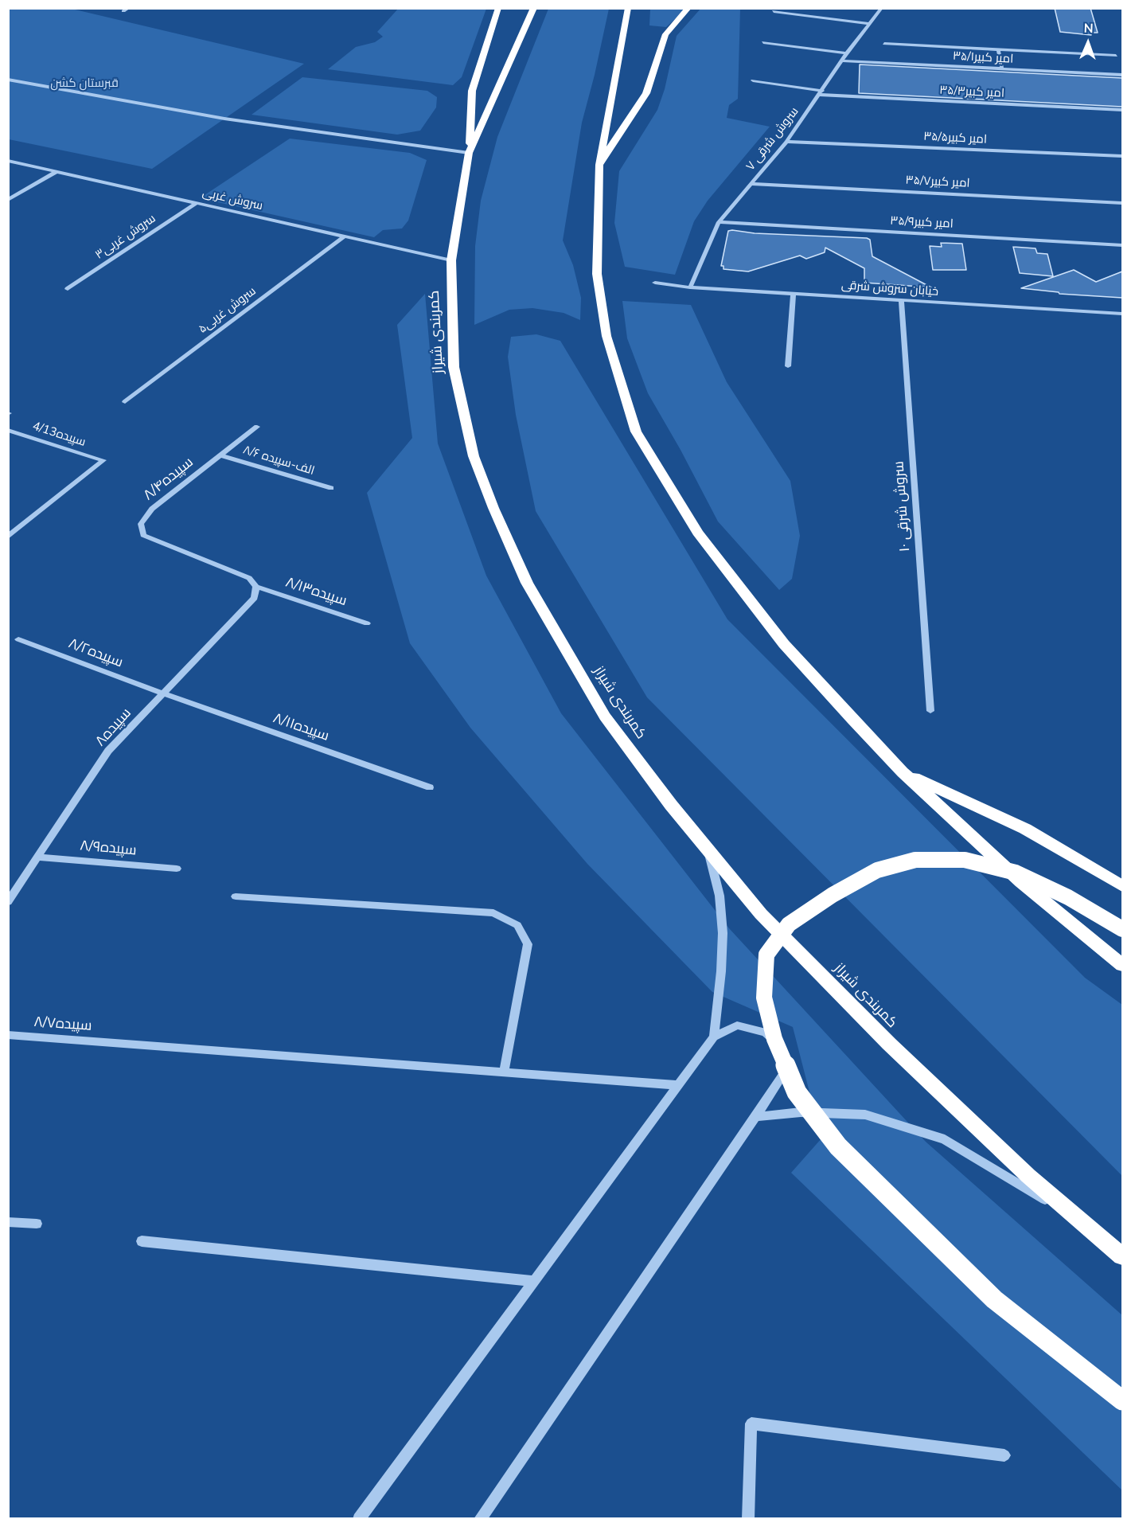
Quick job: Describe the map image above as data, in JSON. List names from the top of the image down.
{
  "streets": {
    "highway": ["کمربندی شیراز"],
    "street": [
      "امیر کبیر۳۵/۱",
      "امیر کبیر۳۵/۳",
      "امیر کبیر۳۵/۵",
      "سروش شرقی ۷",
      "امیر کبیر۳۵/۷",
      "سروش غربی",
      "امیر کبیر۳۵/۹",
      "سروش غربی۳",
      "خیابان سروش شرقی",
      "سروش غربی۵",
      "4/13سپیده",
      "۸/۶ الف-سپیده",
      "سپیده۸/۴",
      "سروش شرقی ۱۰",
      "سپیده۸/۱۳",
      "سپیده۸/۲",
      "سپیده۸",
      "سپیده۸/۱۱",
      "سپیده۸/۹",
      "سپیده۸/۷"
    ]
  },
  "crossings": [
    ["امیر کبیر۳۵/۱", "سروش شرقی ۷"],
    ["امیر کبیر۳۵/۳", "سروش شرقی ۷"],
    ["امیر کبیر۳۵/۵", "سروش شرقی ۷"],
    ["سروش شرقی ۷", "امیر کبیر۳۵/۷"],
    ["سروش شرقی ۷", "امیر کبیر۳۵/۹"],
    ["سروش شرقی ۷", "خیابان سروش شرقی"],
    ["سروش غربی", "سروش غربی۳"],
    ["سروش غربی", "سروش غربی۵"],
    ["سروش غربی", "کمربندی شیراز"],
    ["خیابان سروش شرقی", "سروش شرقی ۱۰"],
    ["۸/۶ الف-سپیده", "سپیده۸/۴"],
    ["سپیده۸/۴", "سپیده۸/۱۳"],
    ["سپیده۸/۴", "سپیده۸"],
    ["سپیده۸/۱۳", "سپیده۸"],
    ["سپیده۸/۲", "سپیده۸"],
    ["سپیده۸/۲", "سپیده۸/۱۱"],
    ["سپیده۸", "سپیده۸/۱۱"],
    ["سپیده۸", "سپیده۸/۹"]
  ],
  "parks": ["قبرستان کشن"],
  "north": "top"
}
